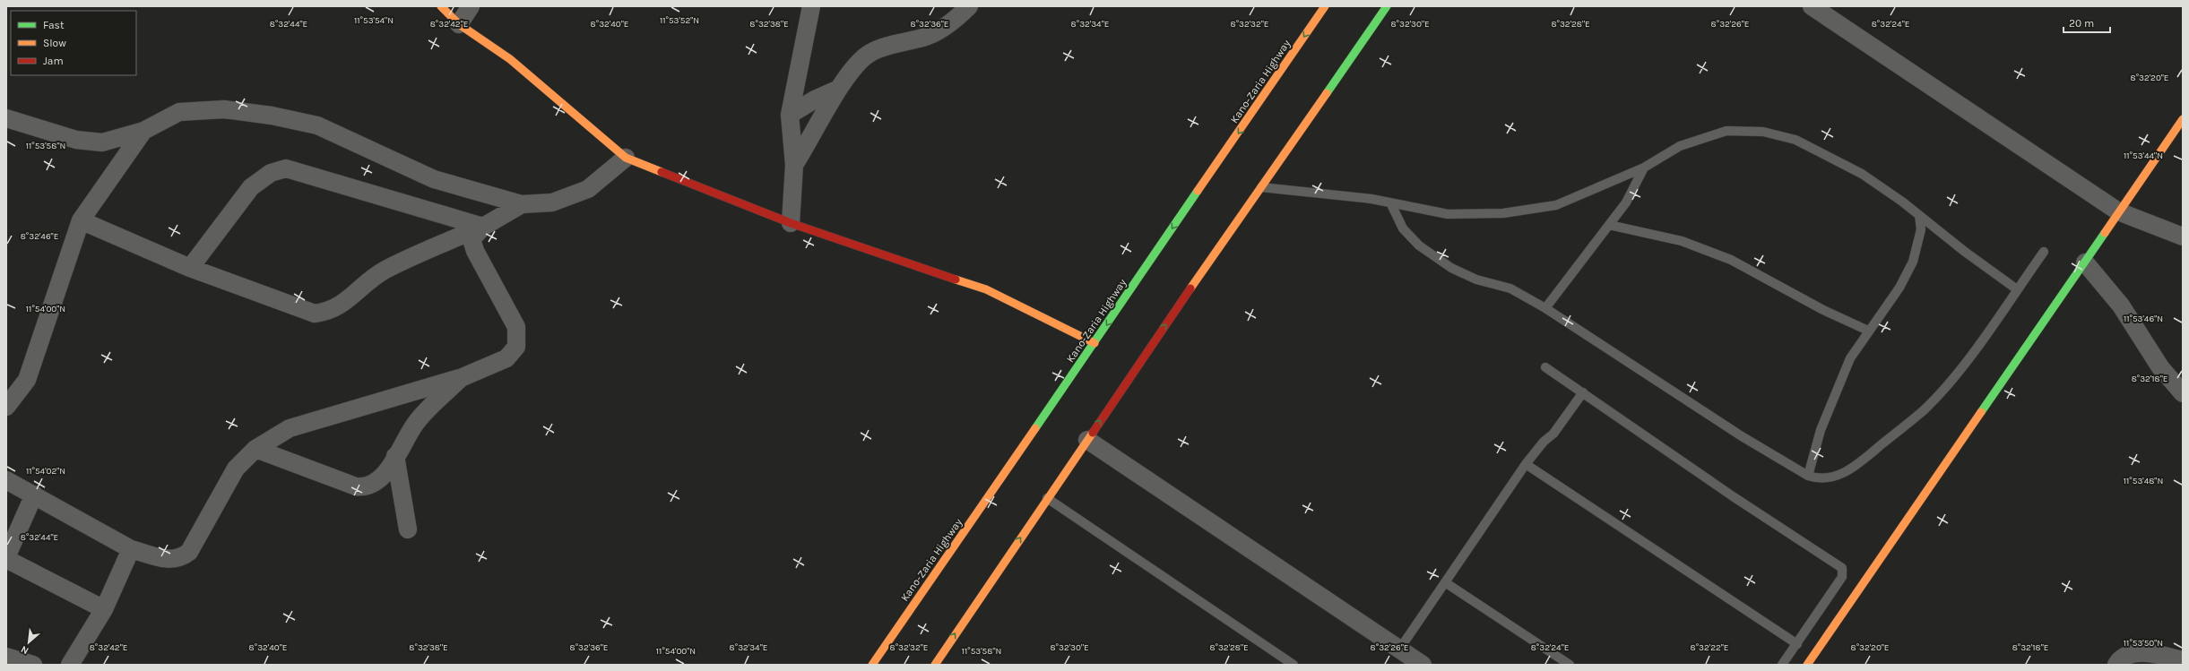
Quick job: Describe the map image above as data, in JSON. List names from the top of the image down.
{
  "streets": {
    "main road": ["Kano-Zaria Highway"]
  },
  "legend": ["Fast", "Slow", "Jam"],
  "scale_bar": "20 m",
  "north": "bottom left",
  "coordinates": [
    "11°53'54\"N",
    "11°53'52\"N",
    "8°32'44\"E",
    "8°32'42\"E",
    "8°32'40\"E",
    "8°32'38\"E",
    "8°32'36\"E",
    "8°32'34\"E",
    "8°32'32\"E",
    "8°32'30\"E",
    "8°32'28\"E",
    "8°32'26\"E",
    "8°32'24\"E",
    "8°32'20\"E",
    "11°53'58\"N",
    "11°53'44\"N",
    "8°32'46\"E",
    "11°54'00\"N",
    "11°53'46\"N",
    "8°32'18\"E",
    "11°54'02\"N",
    "11°53'48\"N",
    "11°53'50\"N",
    "8°32'22\"E"
  ]
}
